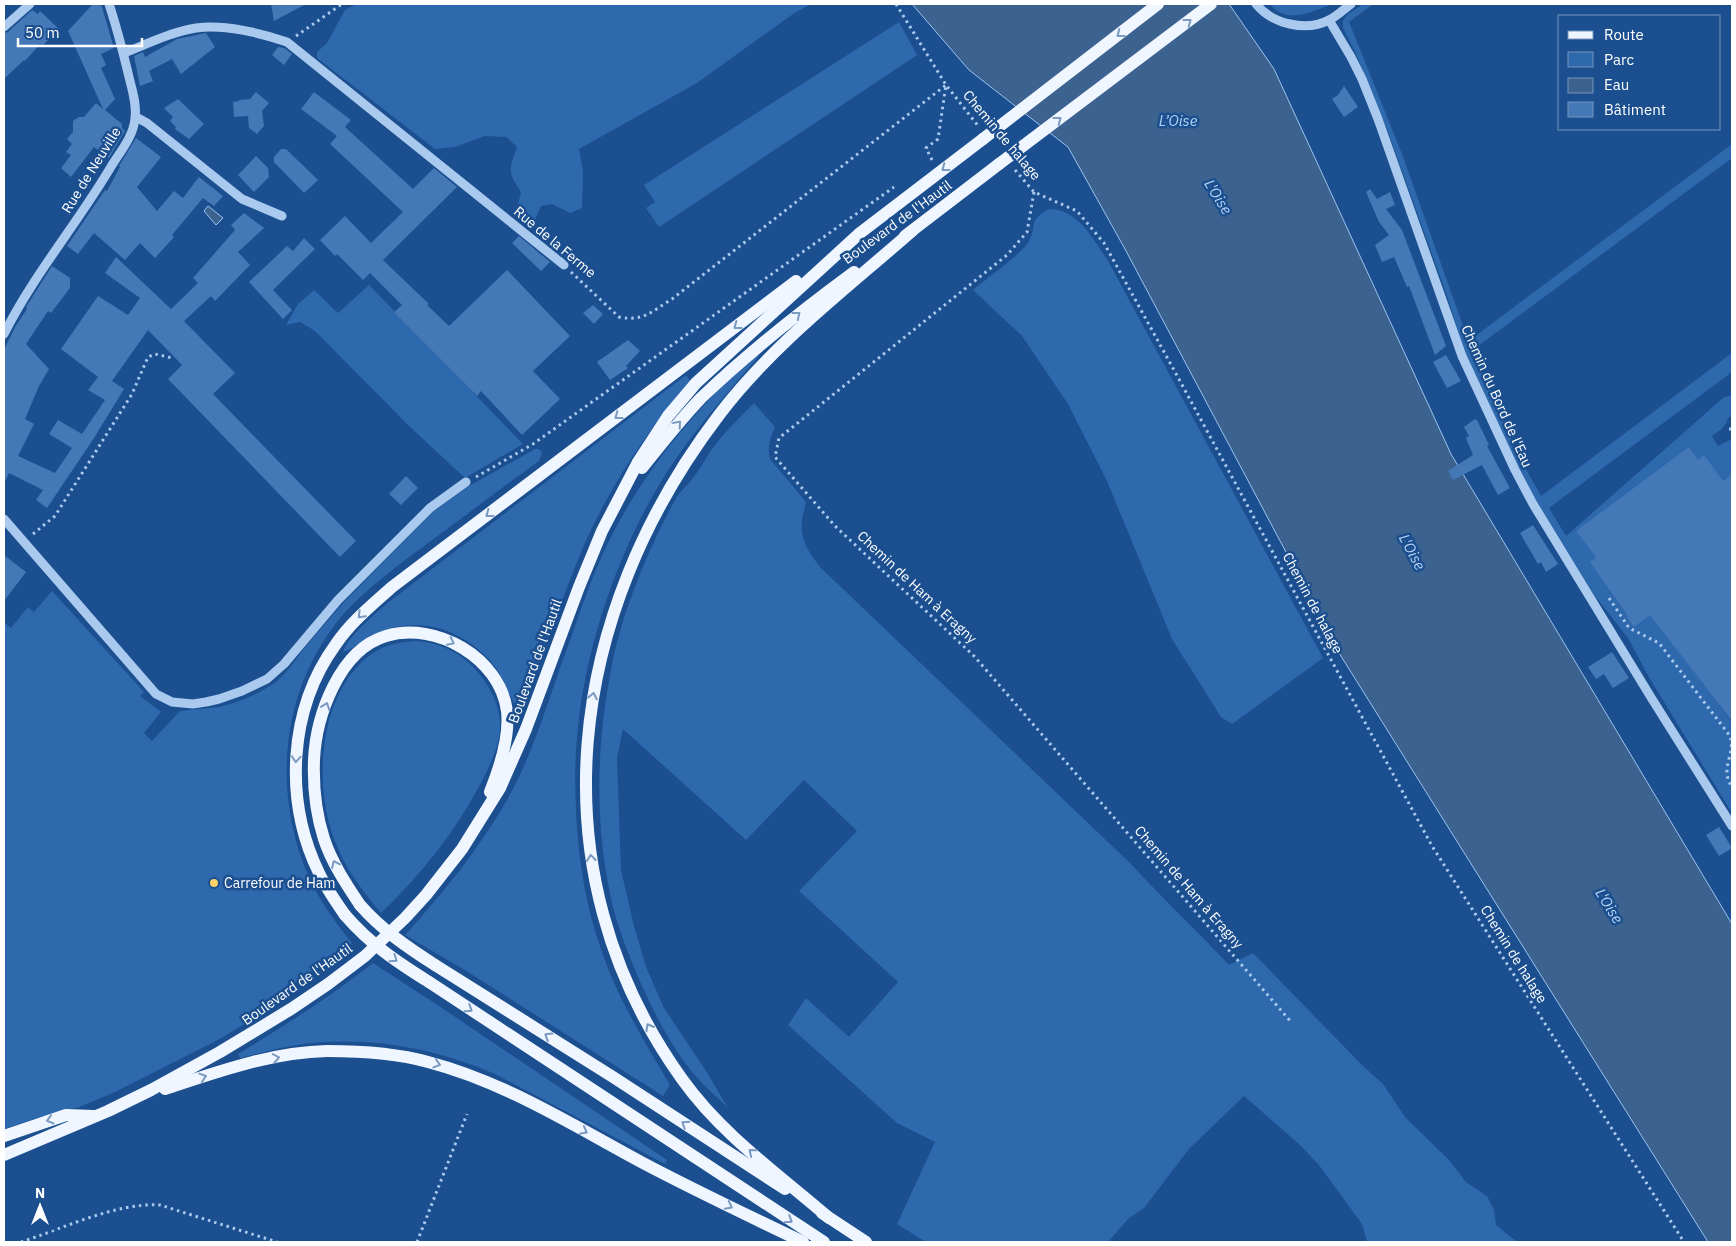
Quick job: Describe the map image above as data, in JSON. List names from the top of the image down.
{
  "streets": {
    "main road": ["Boulevard de l'Hautil"],
    "street": ["Rue de Neuville", "Rue de la Ferme", "Chemin du Bord de l'Eau"],
    "path": ["Chemin de halage", "Chemin de Ham à Eragny"]
  },
  "crossings": [
    ["Chemin de halage", "Boulevard de l'Hautil"],
    ["Chemin de halage", "Rue de la Ferme"],
    ["Chemin de halage", "Chemin de Ham à Eragny"],
    ["Rue de Neuville", "Rue de la Ferme"]
  ],
  "water": ["L’Oise", "L'Oise"],
  "places": ["Carrefour de Ham"],
  "legend": [
    "Route",
    "Parc",
    "Eau",
    "Bâtiment"
  ],
  "scale_bar": "50 m",
  "north": "top"
}
